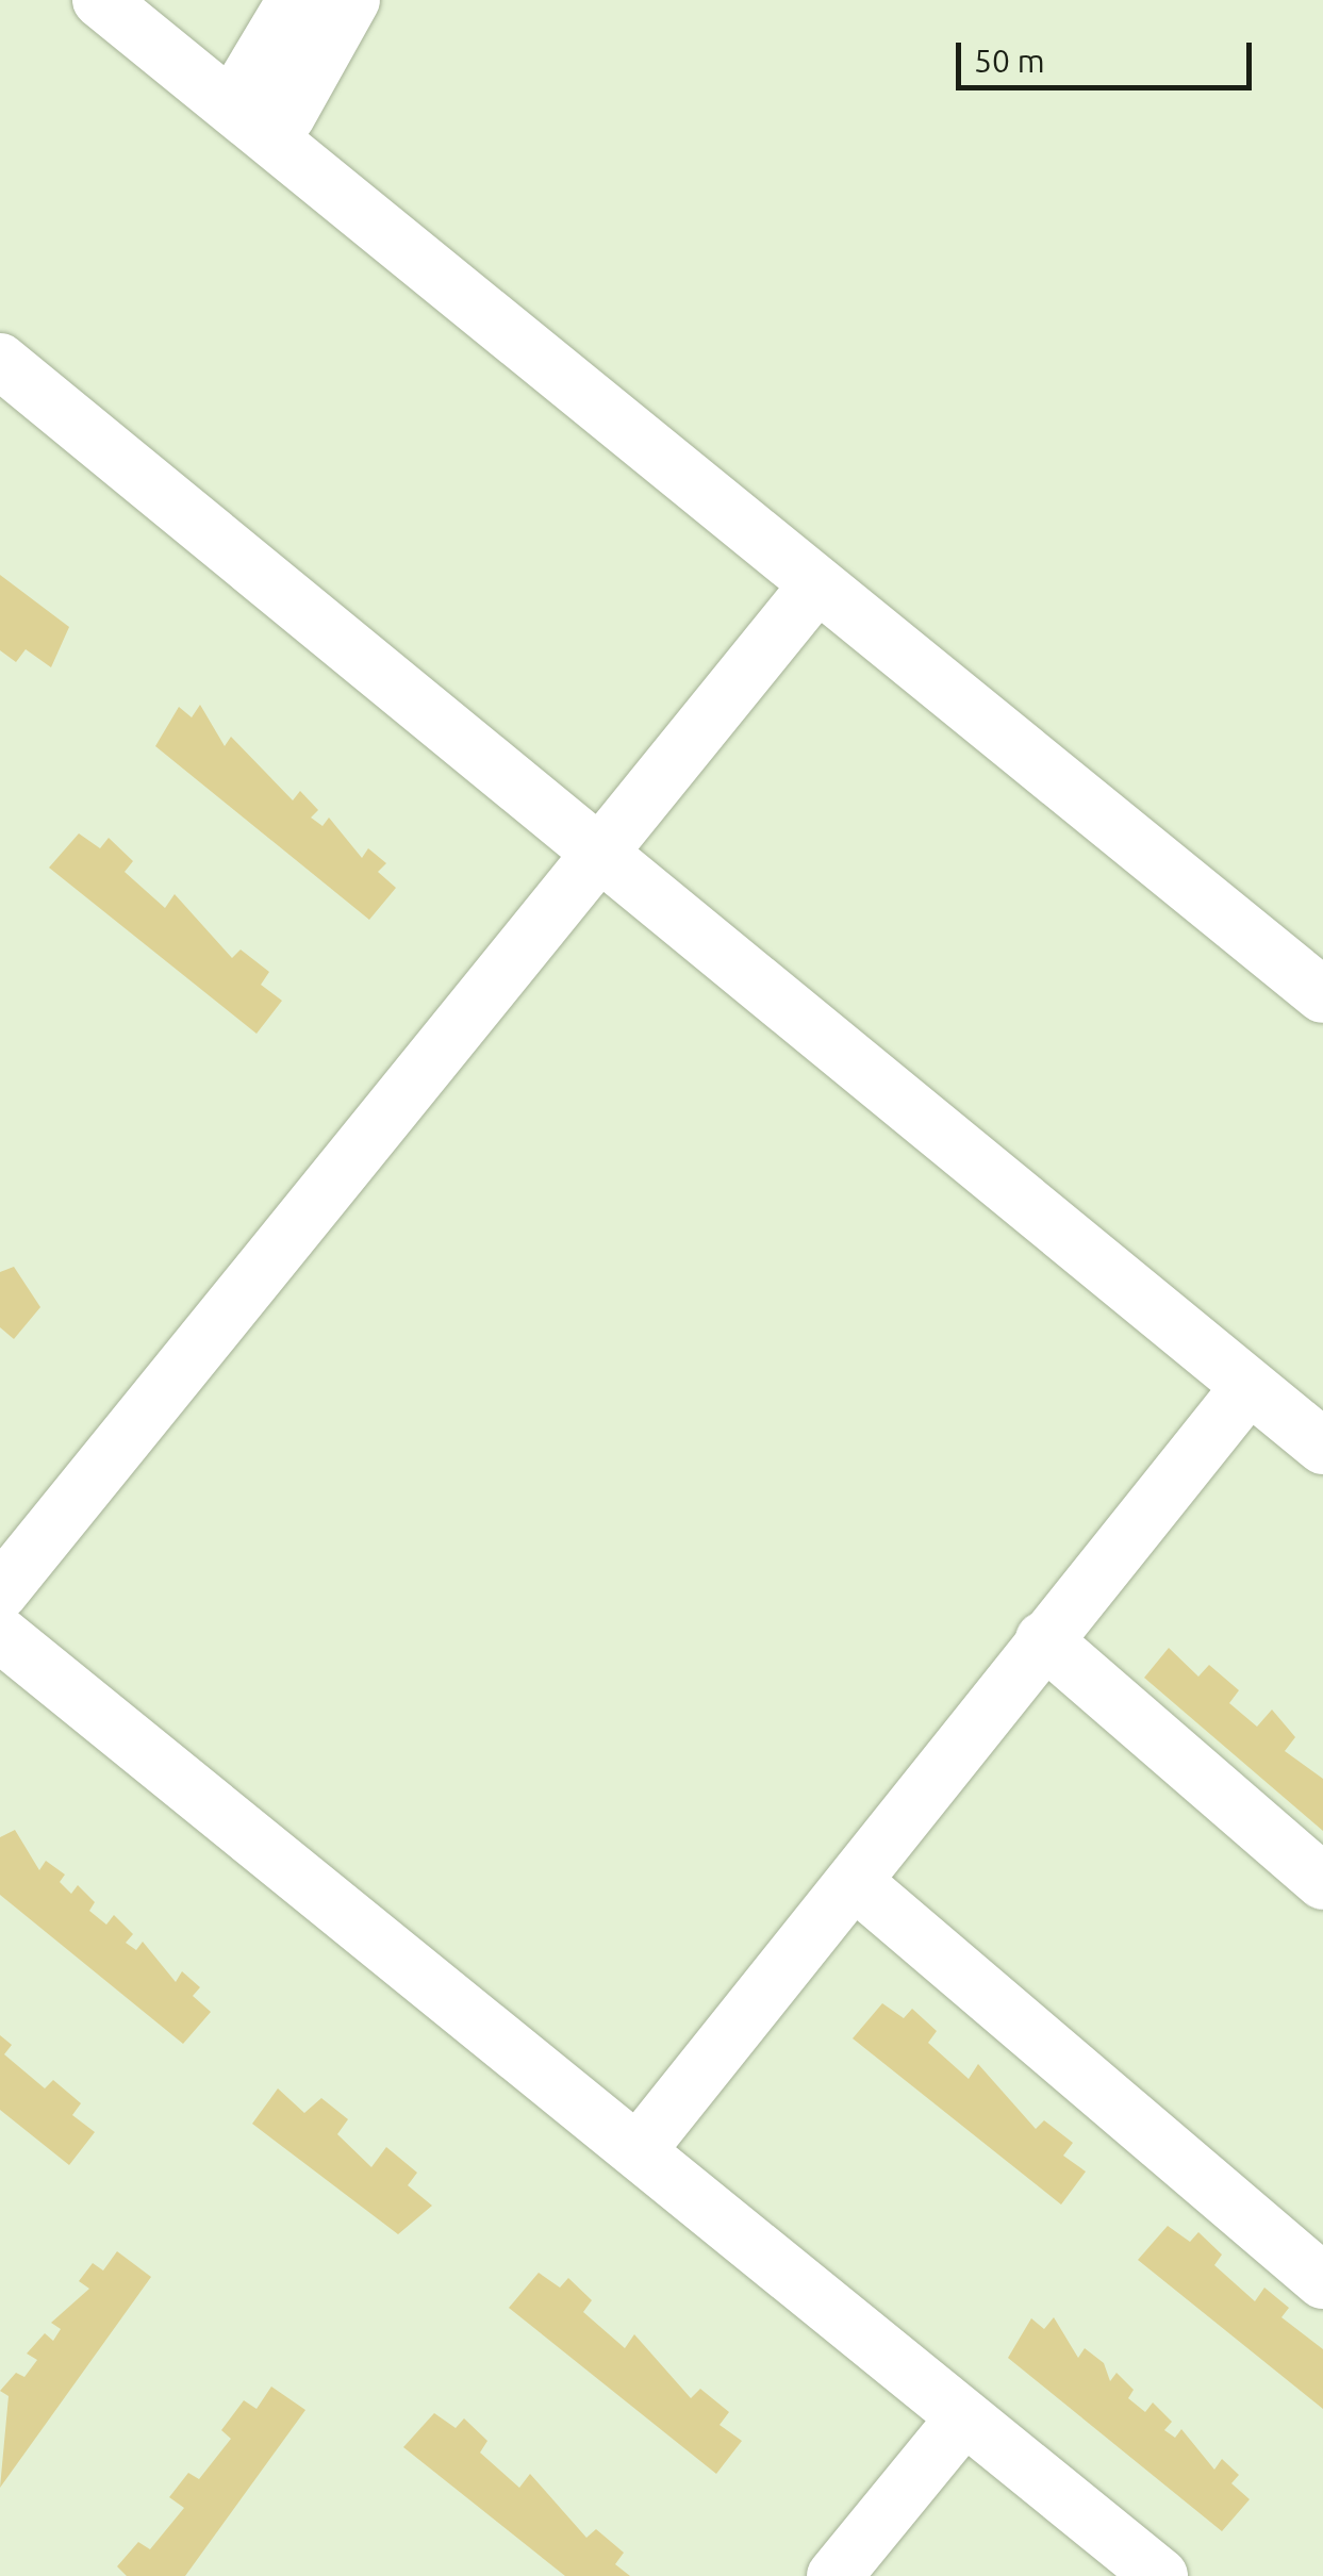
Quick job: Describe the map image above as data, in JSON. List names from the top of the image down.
{
  "scale_bar": "50 m"
}
